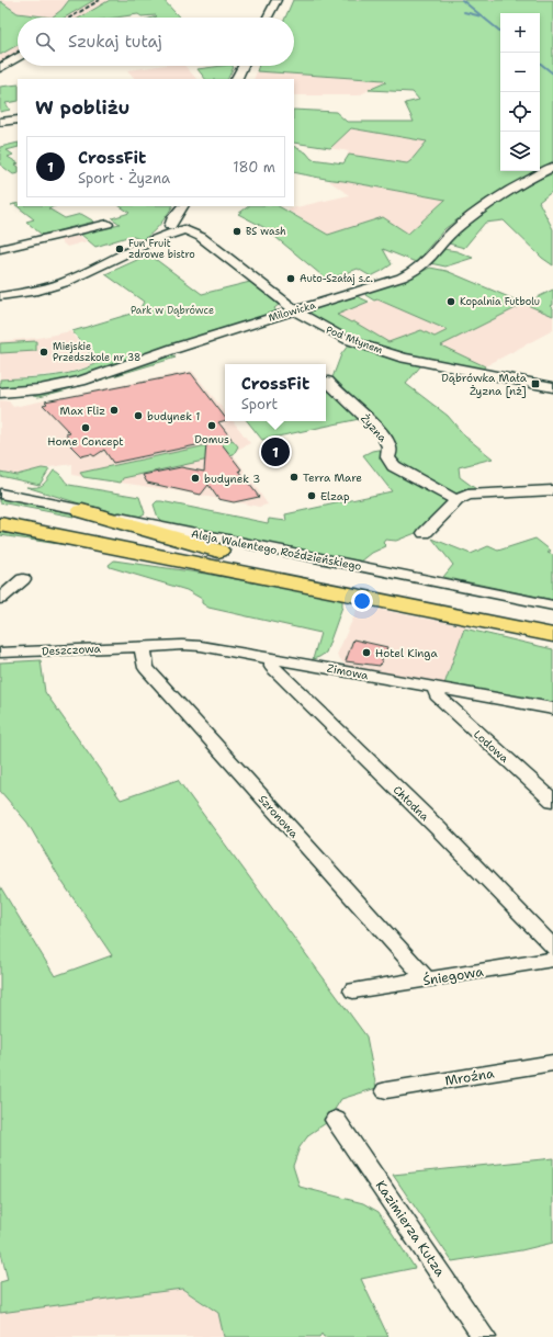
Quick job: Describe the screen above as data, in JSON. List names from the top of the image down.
{
  "streets": {
    "highway": ["Aleja Walentego Roździeńskiego"],
    "street": [
      "Milowicka",
      "Pod Młynem",
      "Żyzna",
      "Deszczowa",
      "Zimowa",
      "Lodowa",
      "Chłodna",
      "Szronowa",
      "Śniegowa",
      "Mroźna",
      "Kazimierza Kutza"
    ]
  },
  "crossings": [
    ["Milowicka", "Pod Młynem"],
    ["Deszczowa", "Zimowa"],
    ["Deszczowa", "Szronowa"],
    ["Zimowa", "Lodowa"],
    ["Zimowa", "Chłodna"],
    ["Zimowa", "Szronowa"],
    ["Szronowa", "Śniegowa"]
  ],
  "parks": ["Park w Dąbrówce"],
  "places": {
    "other": [
      "BS wash",
      "Fun Fruit zdrowe bistro",
      "Auto-Szałaj s.c.",
      "Kopalnia Futbolu",
      "Miejskie Przedszkole nr 38",
      "Max Fliz",
      "budynek 1",
      "Domus",
      "Home Concept",
      "Terra Mare",
      "budynek 3",
      "Elzap",
      "Hotel Kinga"
    ],
    "transit": ["Dąbrówka Mała Żyzna [nż]"]
  },
  "page": {
    "map_buttons": ["+", "−"],
    "search": "Szukaj tutaj",
    "heading": "W pobliżu",
    "list": [
      {
        "mark": "1",
        "name": "CrossFit",
        "note": "Sport · Żyzna",
        "value": "180 m"
      }
    ],
    "popup": ["CrossFit", "Sport"],
    "pins": "1"
  }
}
